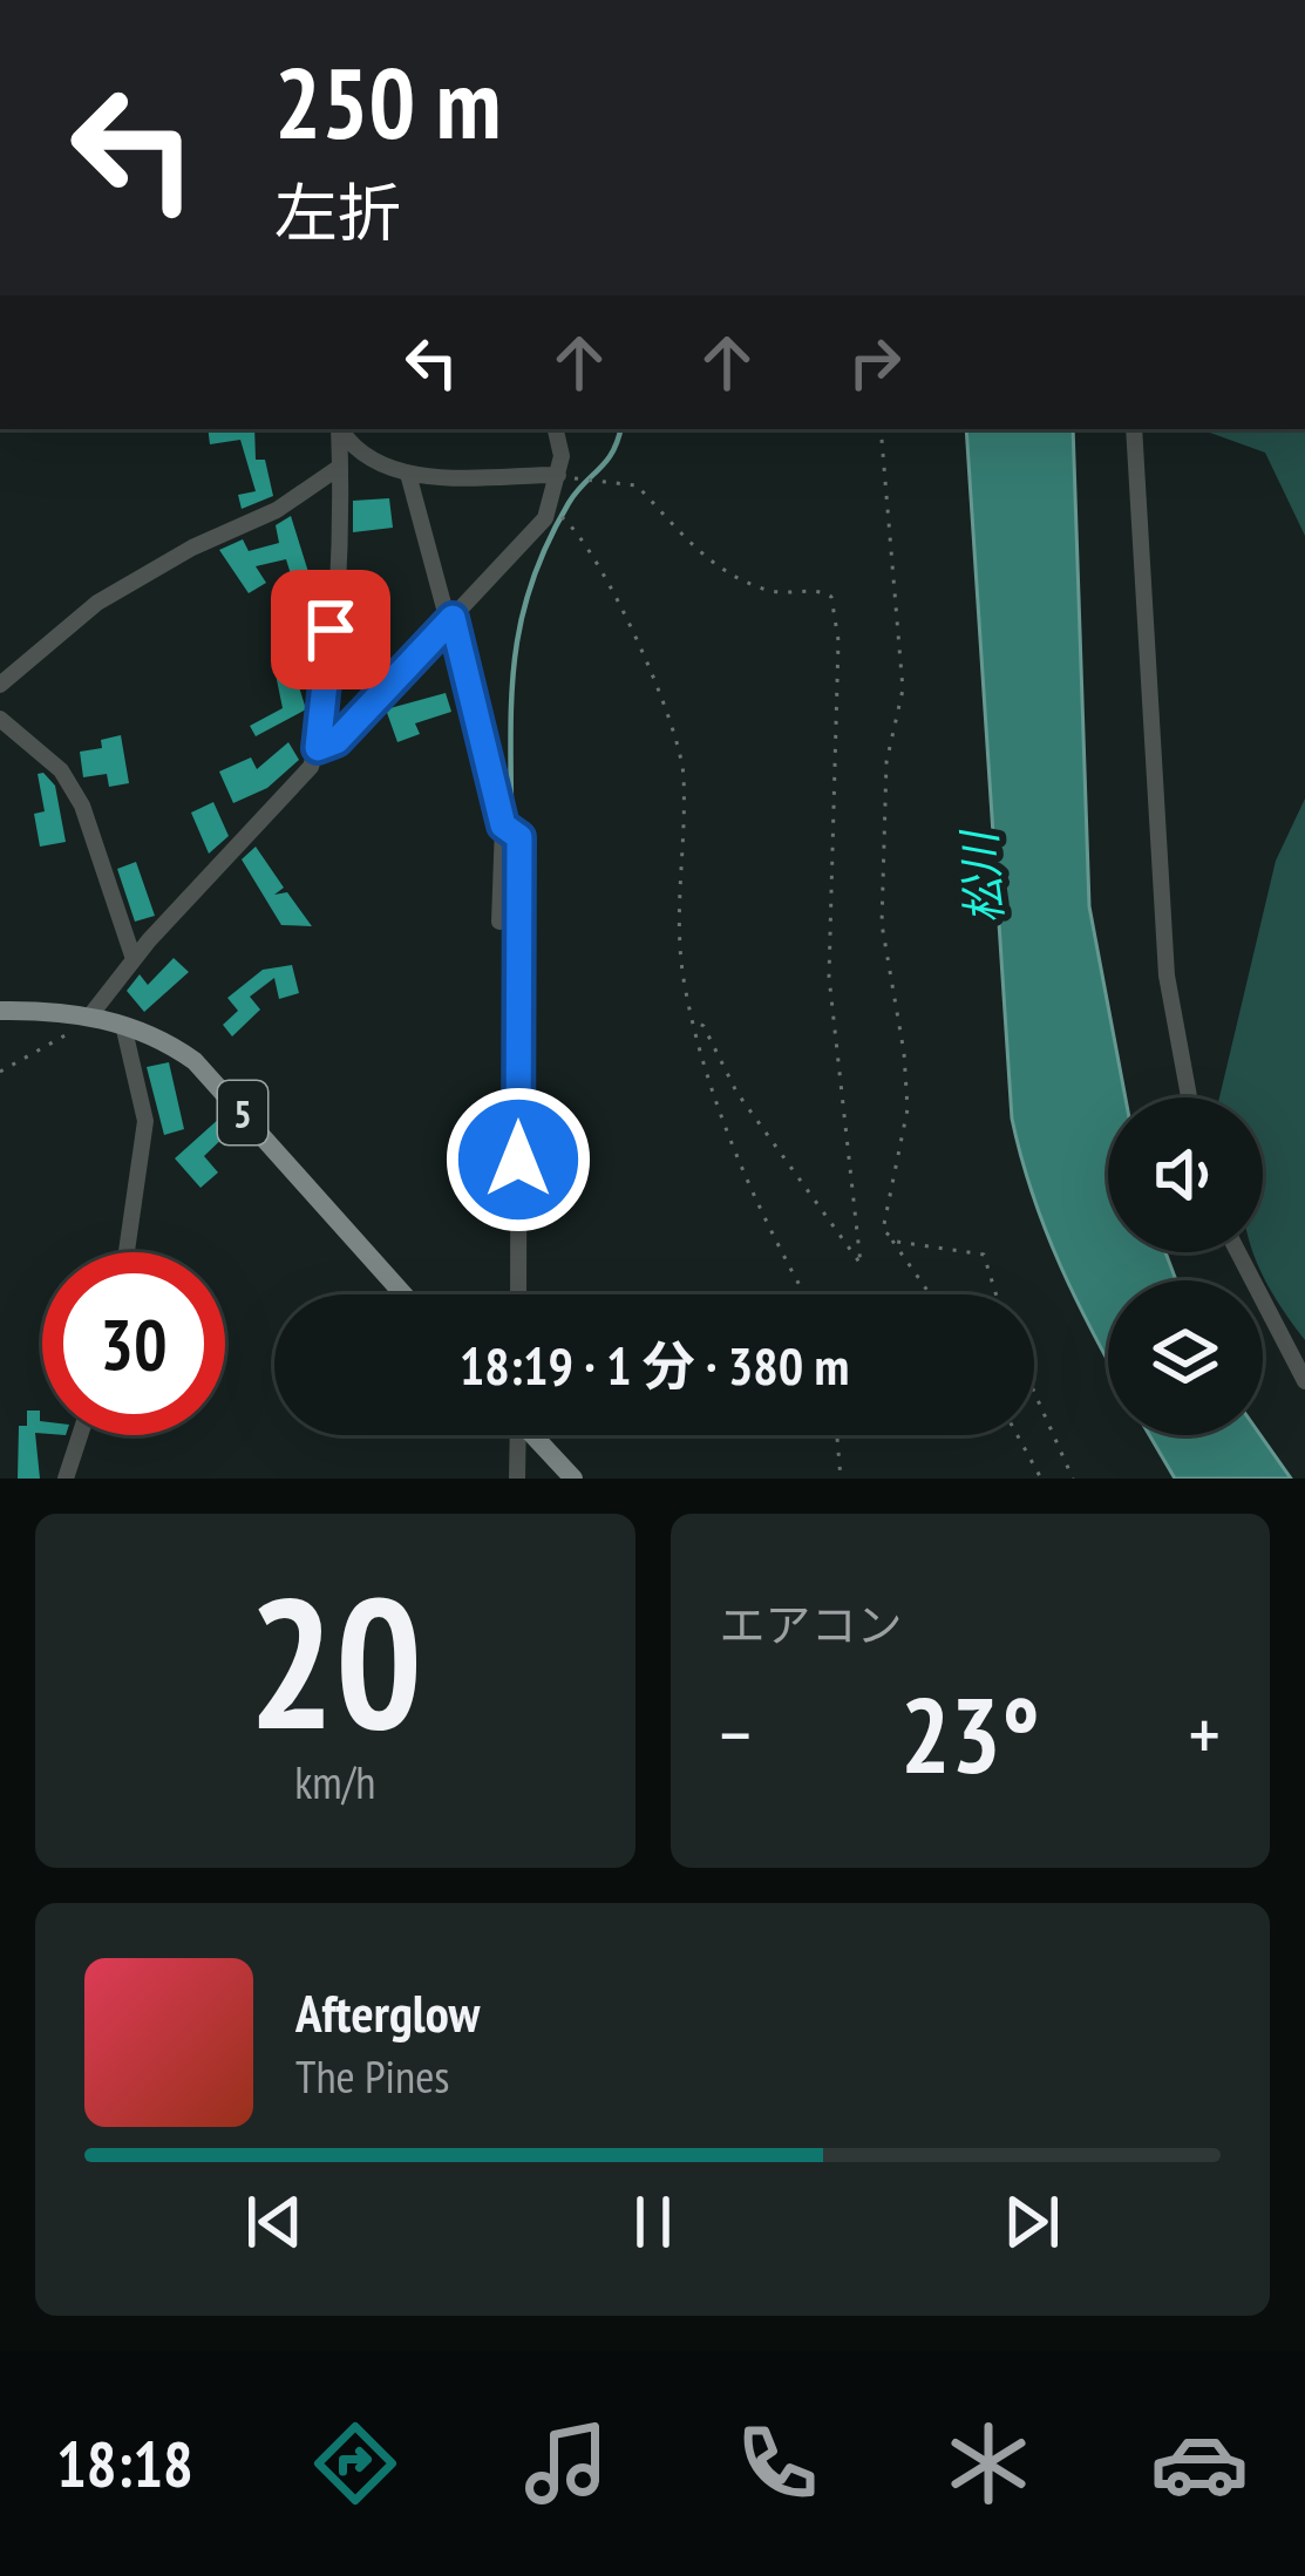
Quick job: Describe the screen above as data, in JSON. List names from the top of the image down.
{
  "streets": {
    "main road": ["5"]
  },
  "water": ["松川"],
  "page": {
    "turn": ["250 m", "左折"],
    "limit": "30",
    "trip": "18:19 · 1 分 · 380 m",
    "tile": [
      ["20", "km/h"],
      "エアコン"
    ],
    "heat": ["−", "23°", "+"],
    "song": ["Afterglow", "The Pines"],
    "tabs": "18:18"
  }
}
